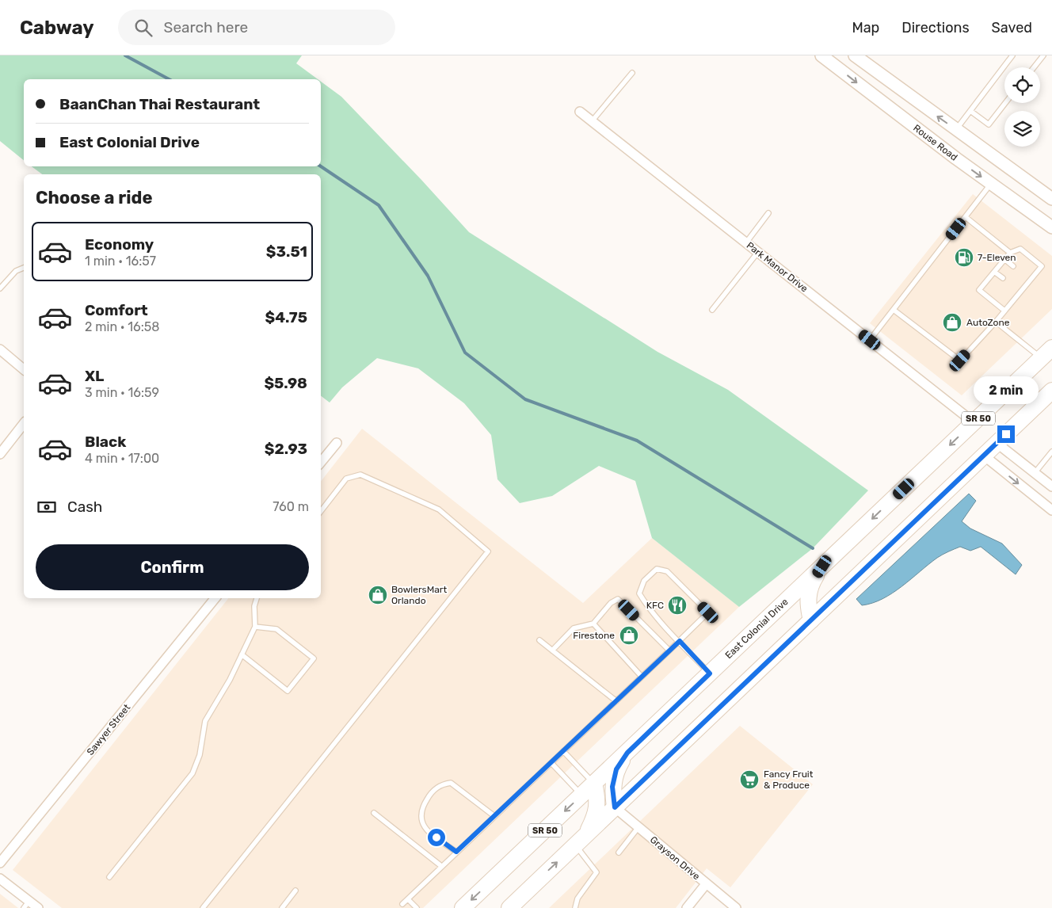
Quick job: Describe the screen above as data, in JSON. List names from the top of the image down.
{
  "streets": {
    "highway": ["SR 50", "East Colonial Drive"],
    "street": [
      "Rouse Road",
      "Park Manor Drive",
      "Sawyer Street",
      "Grayson Drive"
    ]
  },
  "crossings": [
    ["Park Manor Drive", "East Colonial Drive"],
    ["SR 50", "Grayson Drive"]
  ],
  "places": {
    "fuel station": ["7-Eleven"],
    "shop": ["AutoZone", "BowlersMart Orlando", "Firestone"],
    "restaurant": ["KFC"],
    "supermarket": ["Fancy Fruit & Produce"]
  },
  "page": {
    "header": "Cabway",
    "search": "Search here",
    "nav": ["Map", "Directions", "Saved"],
    "banner": ["BaanChan Thai Restaurant", "East Colonial Drive"],
    "heading": "Choose a ride",
    "list": [
      {
        "name": "Economy",
        "note": "1 min · 16:57",
        "value": "$3.51"
      },
      {
        "name": "Comfort",
        "note": "2 min · 16:58",
        "value": "$4.75"
      },
      {
        "name": "XL",
        "note": "3 min · 16:59",
        "value": "$5.98"
      },
      {
        "name": "Black",
        "note": "4 min · 17:00",
        "value": "$2.93"
      }
    ],
    "bubble": "2 min",
    "pay": ["Cash", "760 m"],
    "buttons": "Confirm"
  }
}
